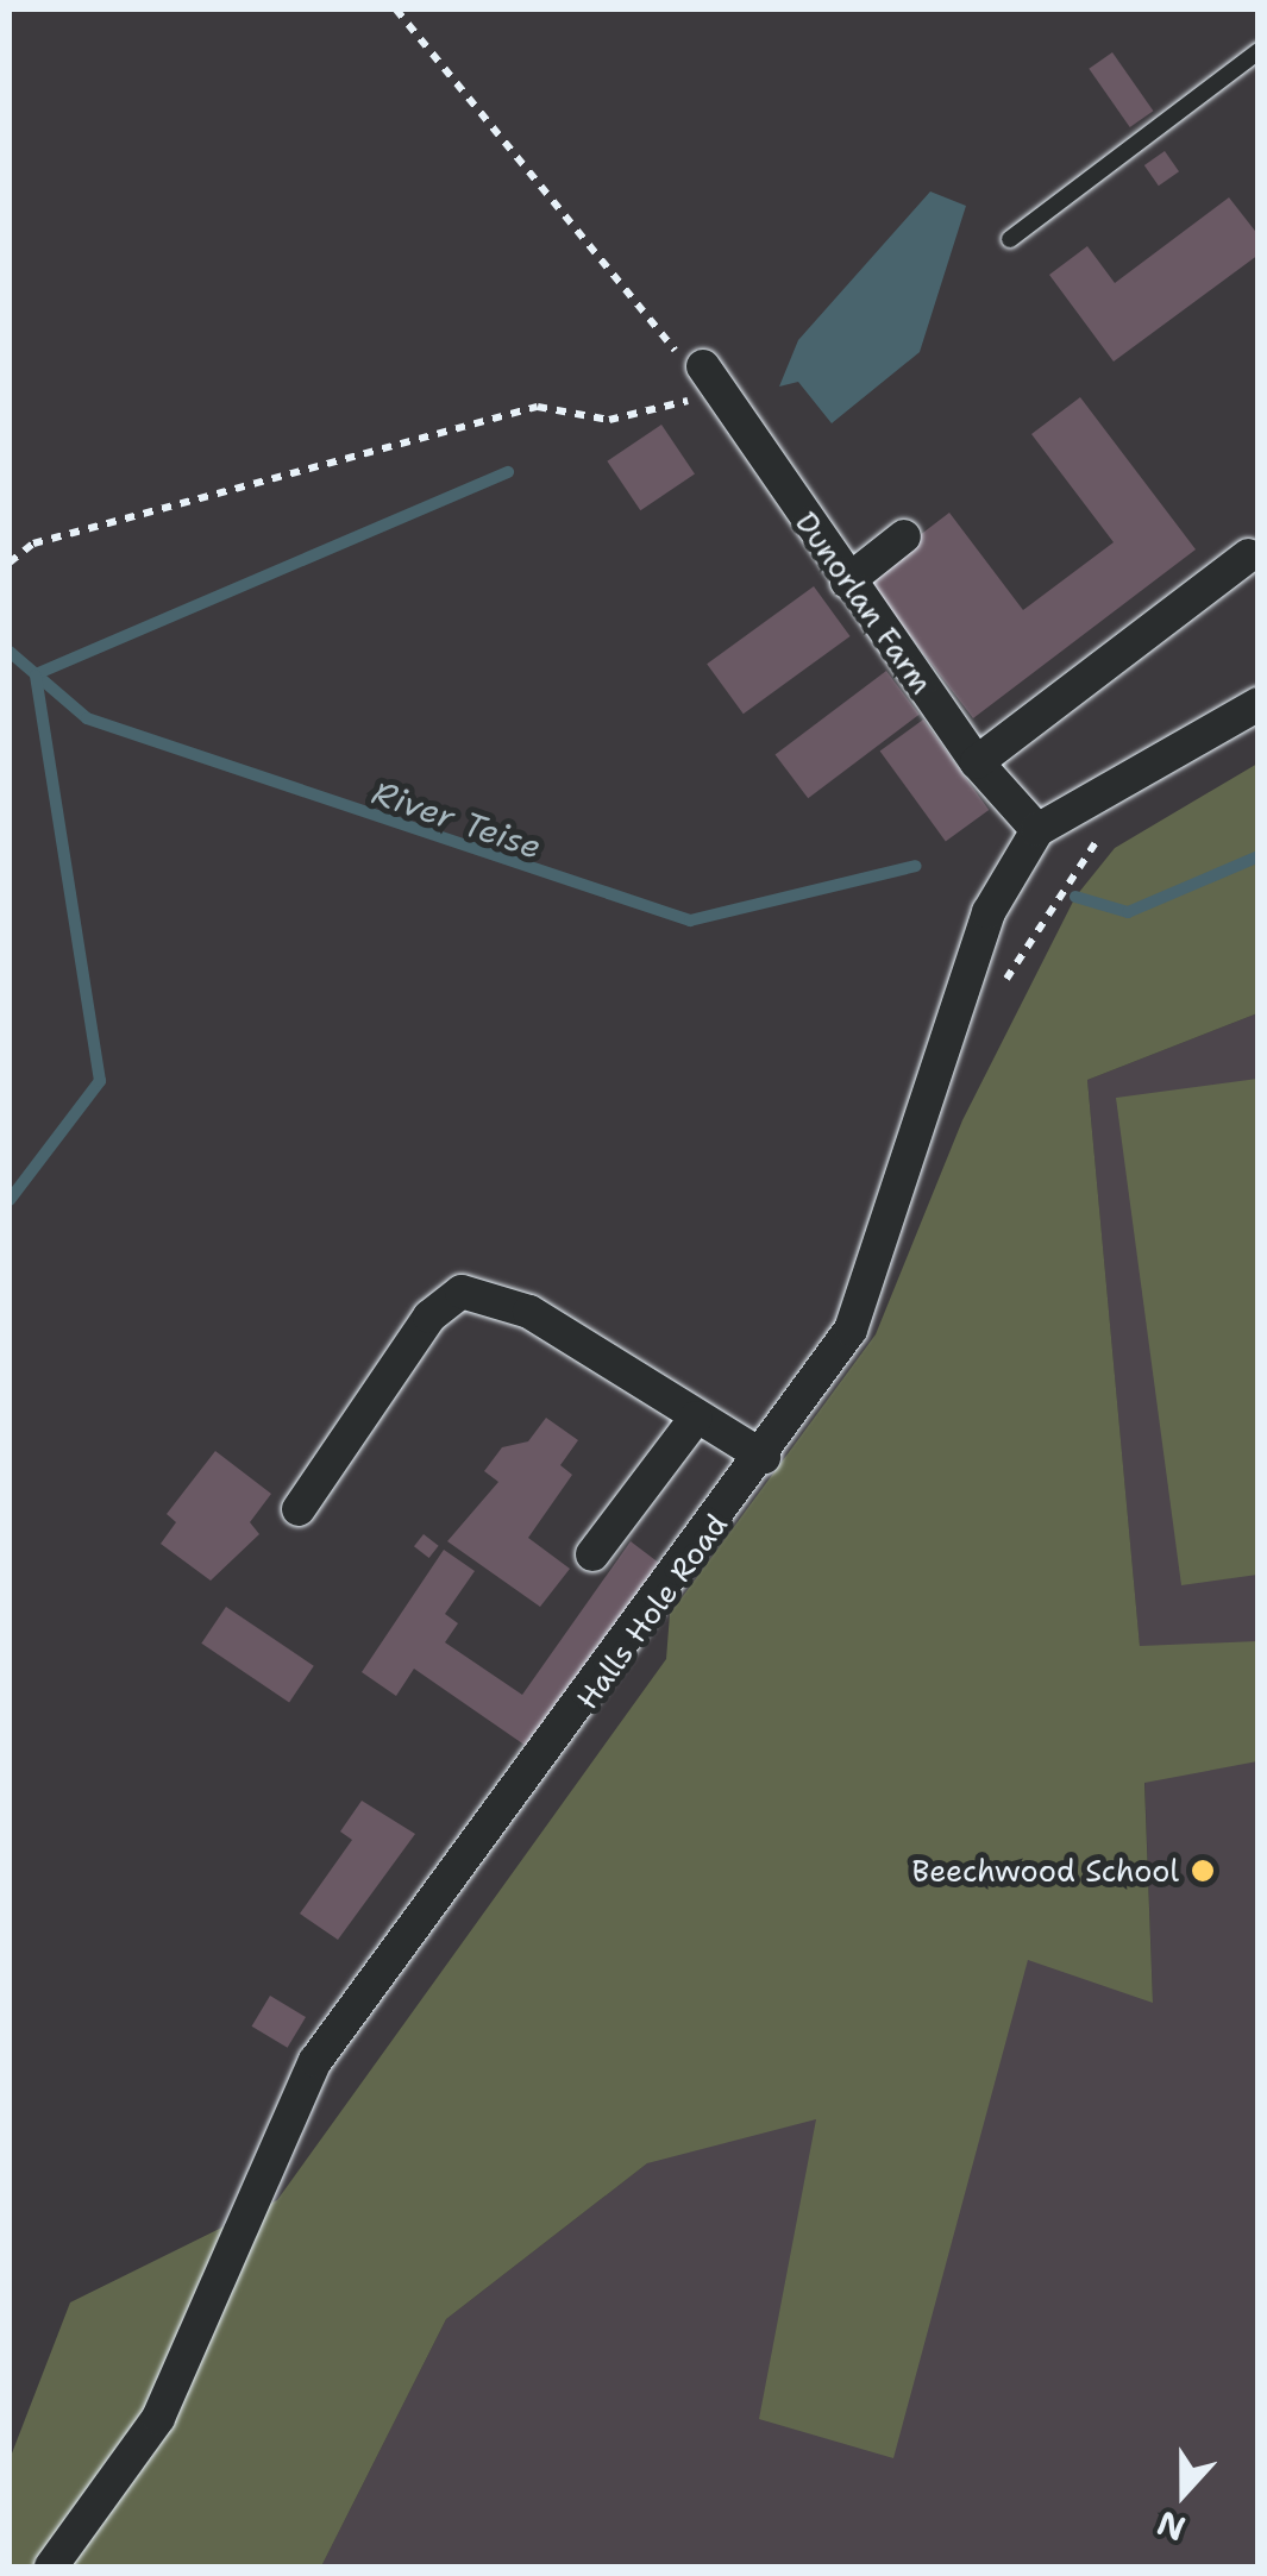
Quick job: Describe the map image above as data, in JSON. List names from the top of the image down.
{
  "streets": {
    "street": ["Dunorlan Farm", "Halls Hole Road"]
  },
  "crossings": [
    ["Dunorlan Farm", "Halls Hole Road"]
  ],
  "water": ["River Teise"],
  "places": ["Beechwood School"],
  "north": "bottom"
}
